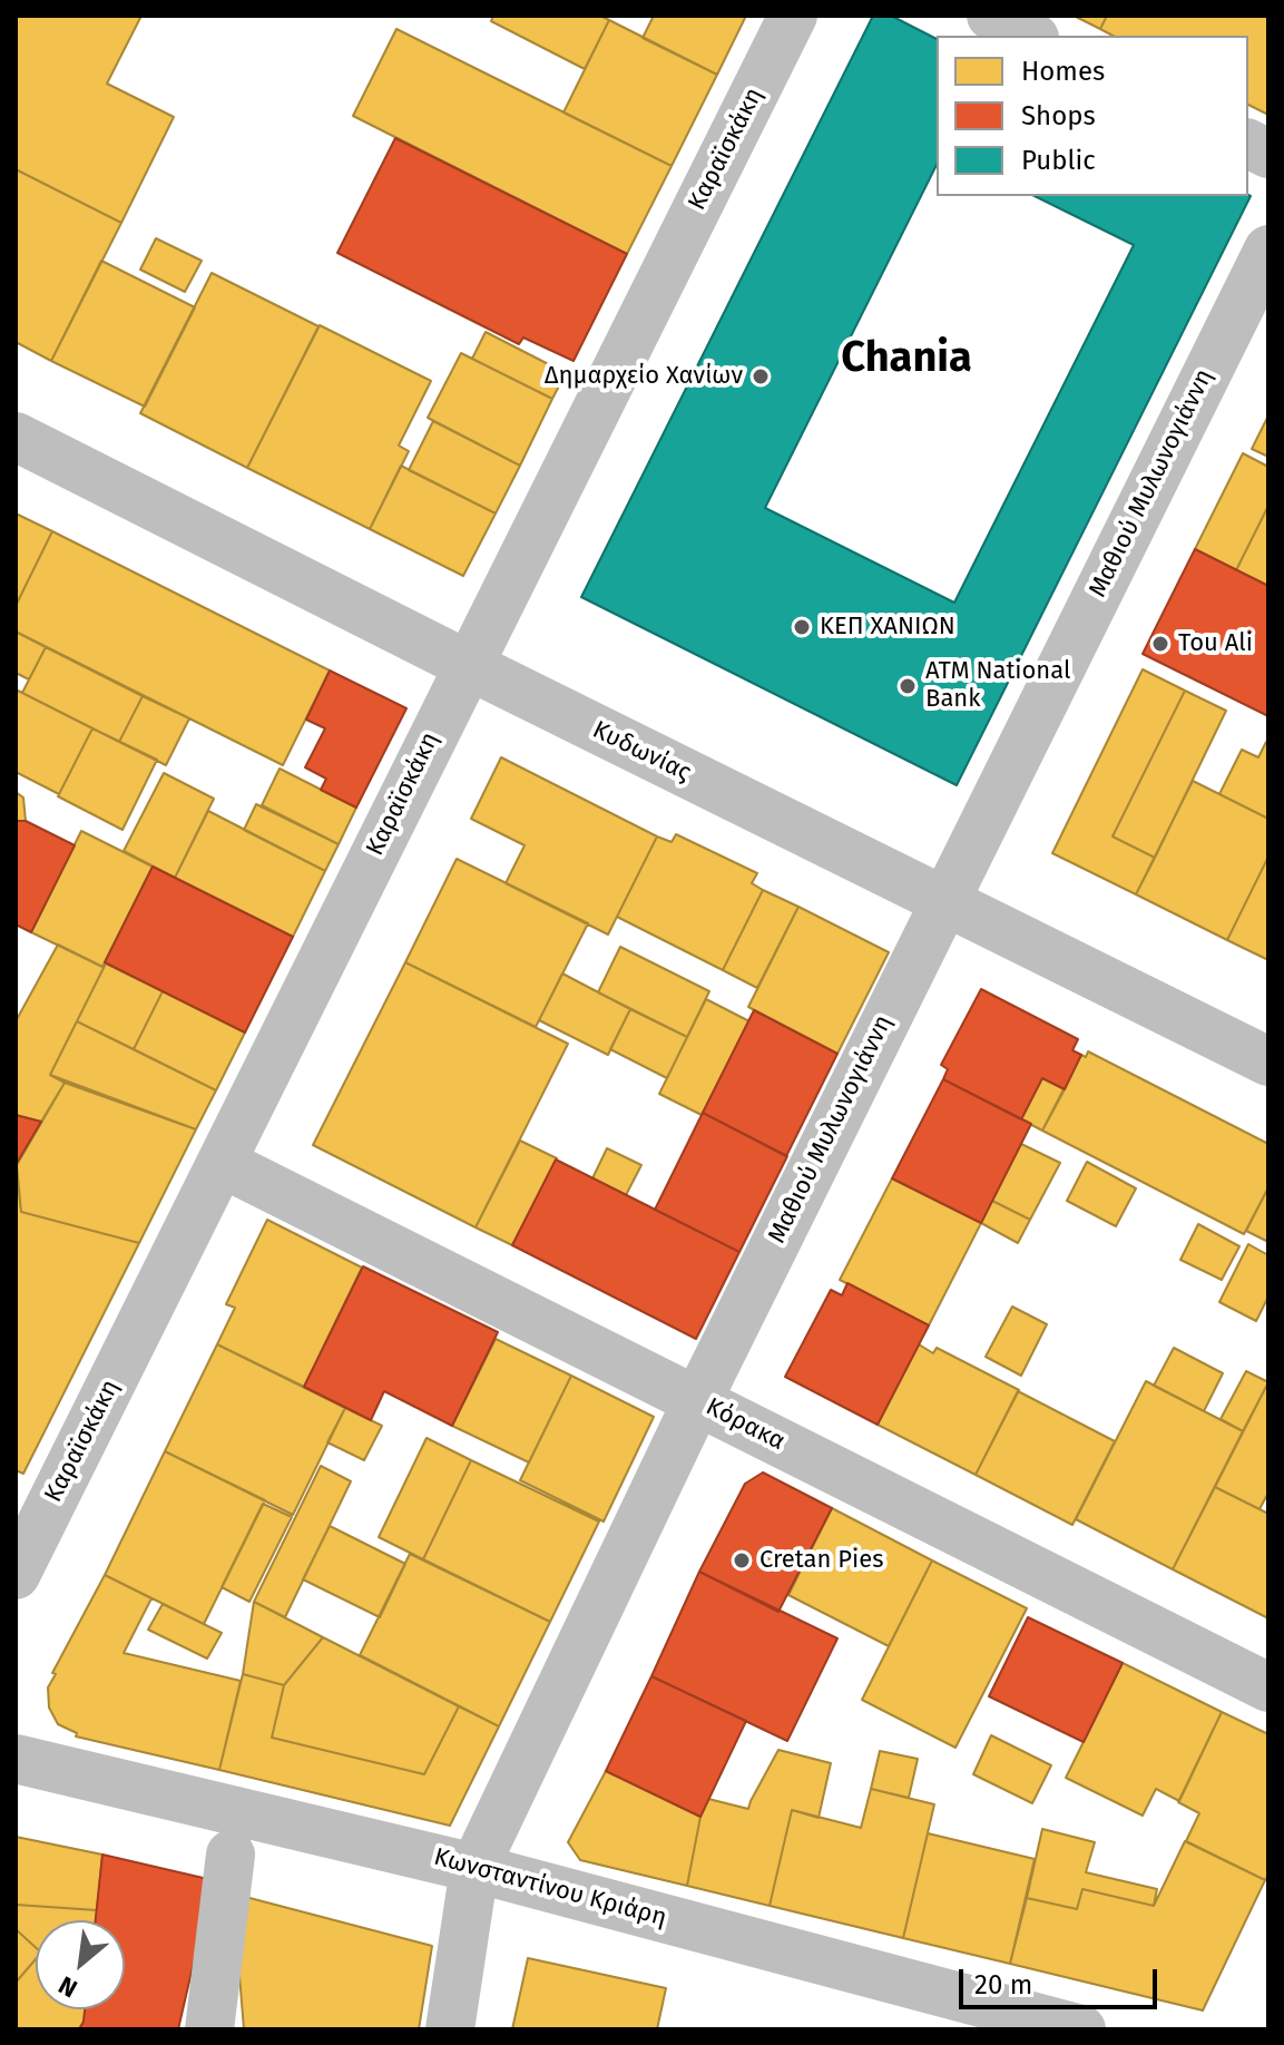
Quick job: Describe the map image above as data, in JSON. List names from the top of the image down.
{
  "streets": {
    "street": [
      "Καραϊσκάκη",
      "Μαθιού Μυλωνογιάννη",
      "Κυδωνίας",
      "Κόρακα",
      "Κωνσταντίνου Κριάρη"
    ]
  },
  "crossings": [
    ["Καραϊσκάκη", "Κυδωνίας"],
    ["Καραϊσκάκη", "Κόρακα"],
    ["Μαθιού Μυλωνογιάννη", "Κυδωνίας"],
    ["Μαθιού Μυλωνογιάννη", "Κόρακα"],
    ["Μαθιού Μυλωνογιάννη", "Κωνσταντίνου Κριάρη"]
  ],
  "districts": ["Chania"],
  "places": [
    "Δημαρχείο Χανίων",
    "ΚΕΠ ΧΑΝΙΩΝ",
    "Tou Ali",
    "ATM National Bank",
    "Cretan Pies"
  ],
  "legend": ["Homes", "Shops", "Public"],
  "scale_bar": "20 m",
  "north": "bottom left"
}
